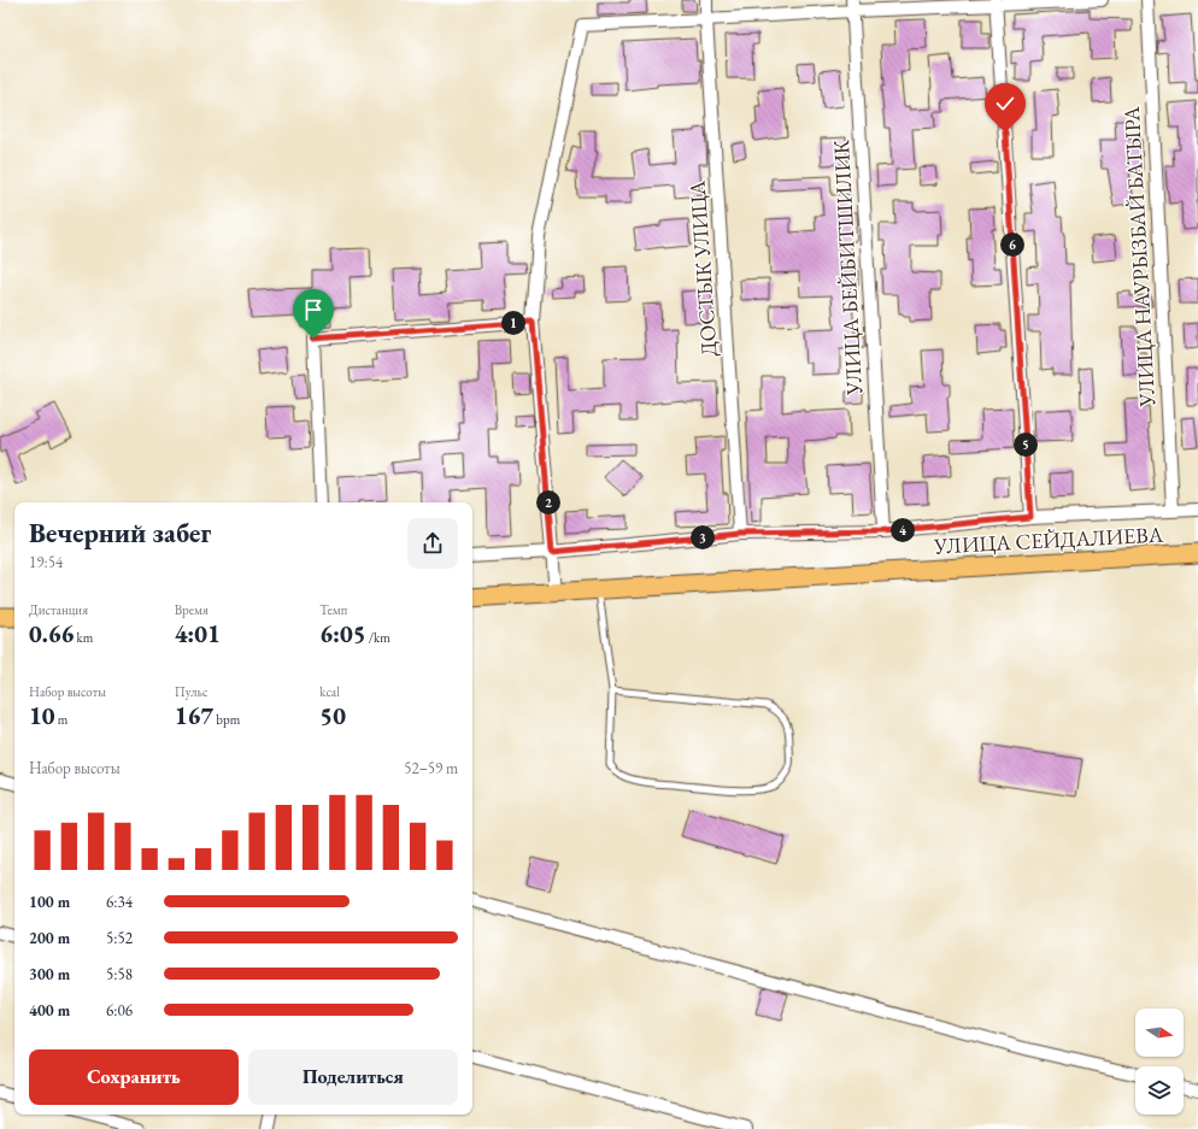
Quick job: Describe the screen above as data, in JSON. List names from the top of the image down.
{
  "streets": {
    "main road": ["УЛИЦА СЕЙДАЛИЕВА"],
    "street": ["УЛИЦА НАУРЫЗБАЙ БАТЫРА", "УЛИЦА БЕЙБИТШИЛИК", "ДОСТЫК УЛИЦА"]
  },
  "north": "right",
  "page": {
    "pins": [
      "6",
      "1",
      "5",
      "2",
      "4",
      "3"
    ],
    "heading": ["Вечерний забег", "19:54"],
    "stats": [
      ["Дистанция", "0.66 km"],
      ["Время", "4:01"],
      ["Темп", "6:05 /km"],
      ["Набор высоты", "10 m"],
      ["Пульс", "167 bpm"],
      ["kcal", "50"]
    ],
    "chart": ["Набор высоты", "52–59 m"],
    "list": [
      {
        "name": "100 m",
        "note": "6:34"
      },
      {
        "name": "200 m",
        "note": "5:52"
      },
      {
        "name": "300 m",
        "note": "5:58"
      },
      {
        "name": "400 m",
        "note": "6:06"
      }
    ],
    "buttons": ["Сохранить", "Поделиться"]
  }
}
